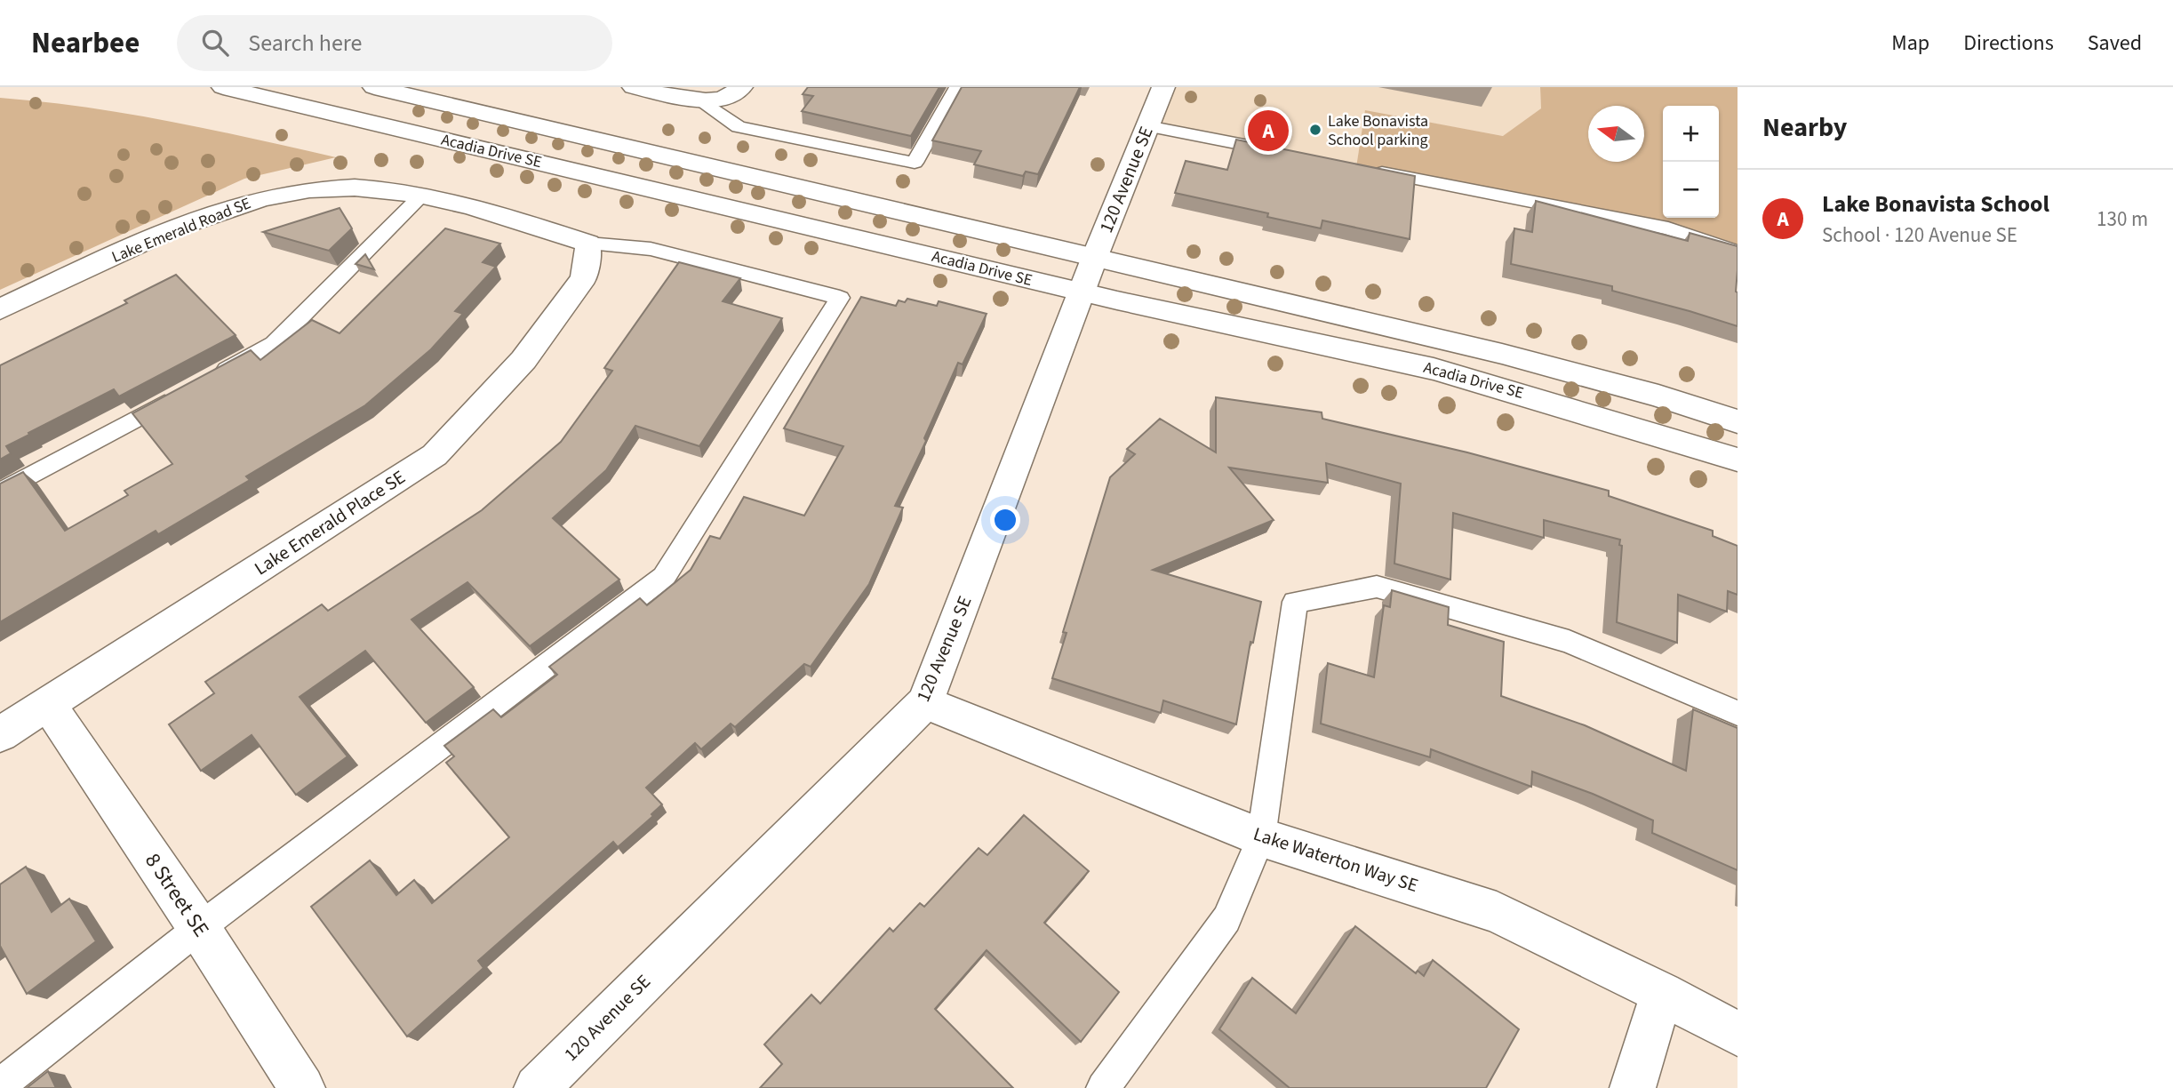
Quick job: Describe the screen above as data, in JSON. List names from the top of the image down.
{
  "streets": {
    "street": [
      "Acadia Drive SE",
      "120 Avenue SE",
      "Lake Emerald Road SE",
      "Lake Emerald Place SE",
      "Lake Waterton Way SE",
      "8 Street SE"
    ]
  },
  "crossings": [
    ["Acadia Drive SE", "120 Avenue SE"],
    ["120 Avenue SE", "Lake Waterton Way SE"],
    ["Lake Emerald Road SE", "Lake Emerald Place SE"],
    ["Lake Emerald Place SE", "8 Street SE"]
  ],
  "places": ["Lake Bonavista School parking"],
  "north": "left",
  "page": {
    "header": "Nearbee",
    "search": "Search here",
    "nav": ["Map", "Directions", "Saved"],
    "heading": "Nearby",
    "map_buttons": ["+", "−"],
    "pins": "A",
    "list": [
      {
        "mark": "A",
        "name": "Lake Bonavista School",
        "note": "School · 120 Avenue SE",
        "value": "130 m"
      }
    ]
  }
}
